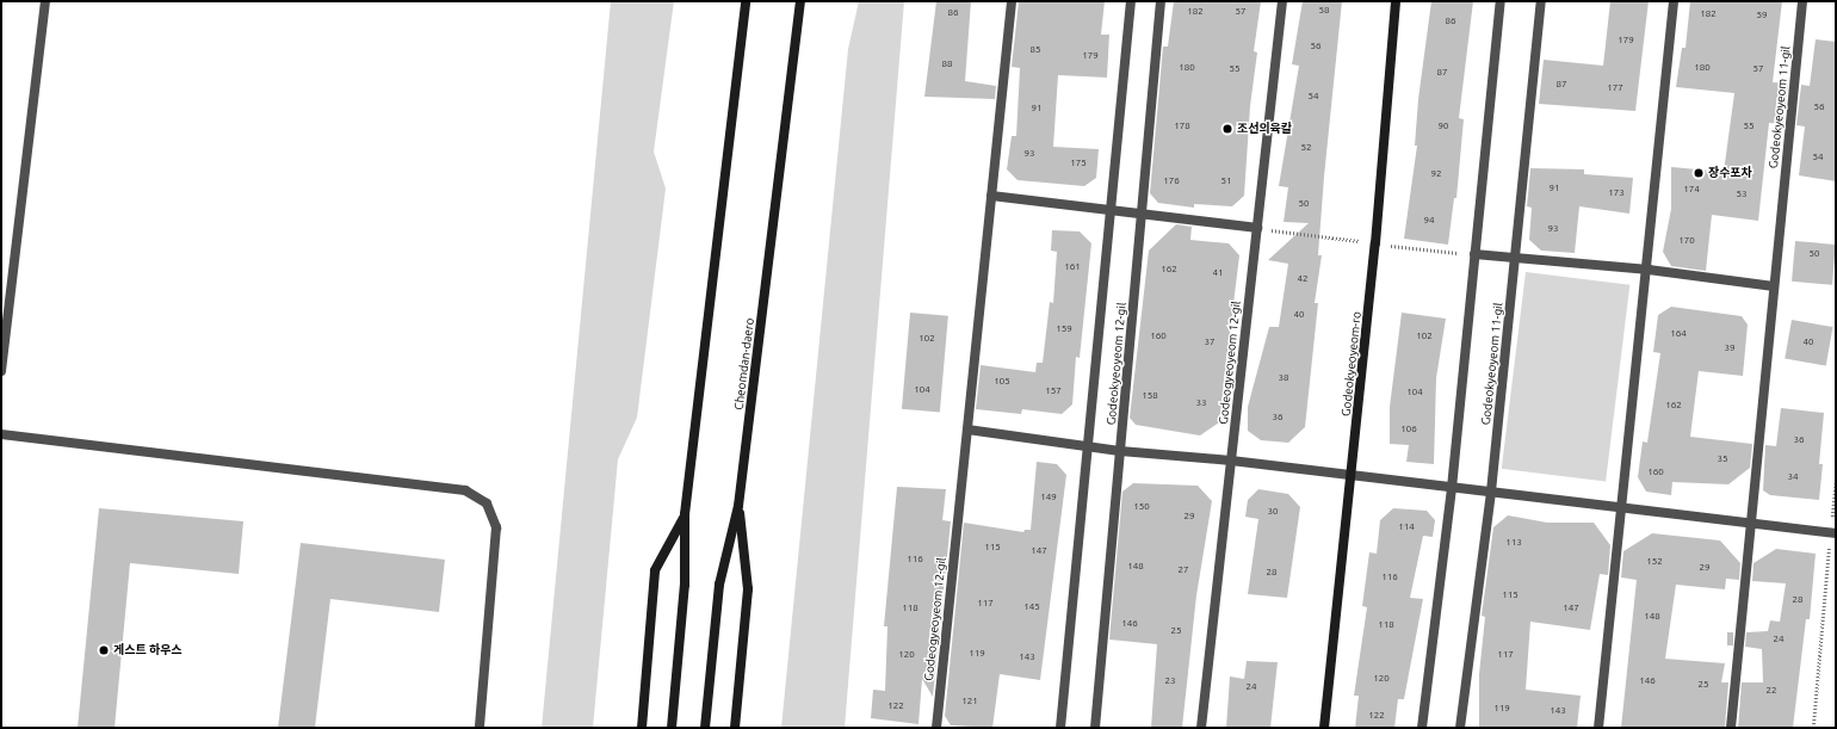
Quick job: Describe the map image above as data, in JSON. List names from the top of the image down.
{
  "streets": {
    "street": [
      "Godeokyeoyeom 11-gil",
      "Godeogyeoyeom 12-gil",
      "Cheomdan-daero",
      "Godeokyeoyeom 12-gil",
      "Godeokyeoyeom-ro"
    ]
  },
  "places": ["조선의육칼", "장수포차", "게스트 하우스"],
  "house_numbers": [
    "58",
    "182",
    "57",
    "86",
    "182",
    "59",
    "86",
    "179",
    "56",
    "85",
    "179",
    "88",
    "180",
    "180",
    "55",
    "57",
    "87",
    "87",
    "177",
    "54",
    "56",
    "91",
    "178",
    "90",
    "55",
    "52",
    "93",
    "54",
    "175",
    "92",
    "176",
    "51",
    "91",
    "174",
    "173",
    "53",
    "50",
    "94",
    "93",
    "170",
    "50",
    "161",
    "162",
    "41",
    "42",
    "40",
    "159",
    "164",
    "160",
    "102",
    "102",
    "37",
    "40",
    "39",
    "38",
    "105",
    "104",
    "157",
    "104",
    "158",
    "33",
    "162",
    "36",
    "106",
    "36",
    "35",
    "160",
    "34",
    "149",
    "150",
    "30",
    "29",
    "114",
    "113",
    "115",
    "147",
    "116",
    "152",
    "148",
    "29",
    "27",
    "28",
    "116",
    "115",
    "28",
    "117",
    "145",
    "118",
    "147",
    "148",
    "146",
    "118",
    "25",
    "24",
    "119",
    "120",
    "117",
    "143",
    "120",
    "23",
    "146",
    "25",
    "24",
    "22",
    "121",
    "122",
    "119",
    "143",
    "122"
  ]
}
